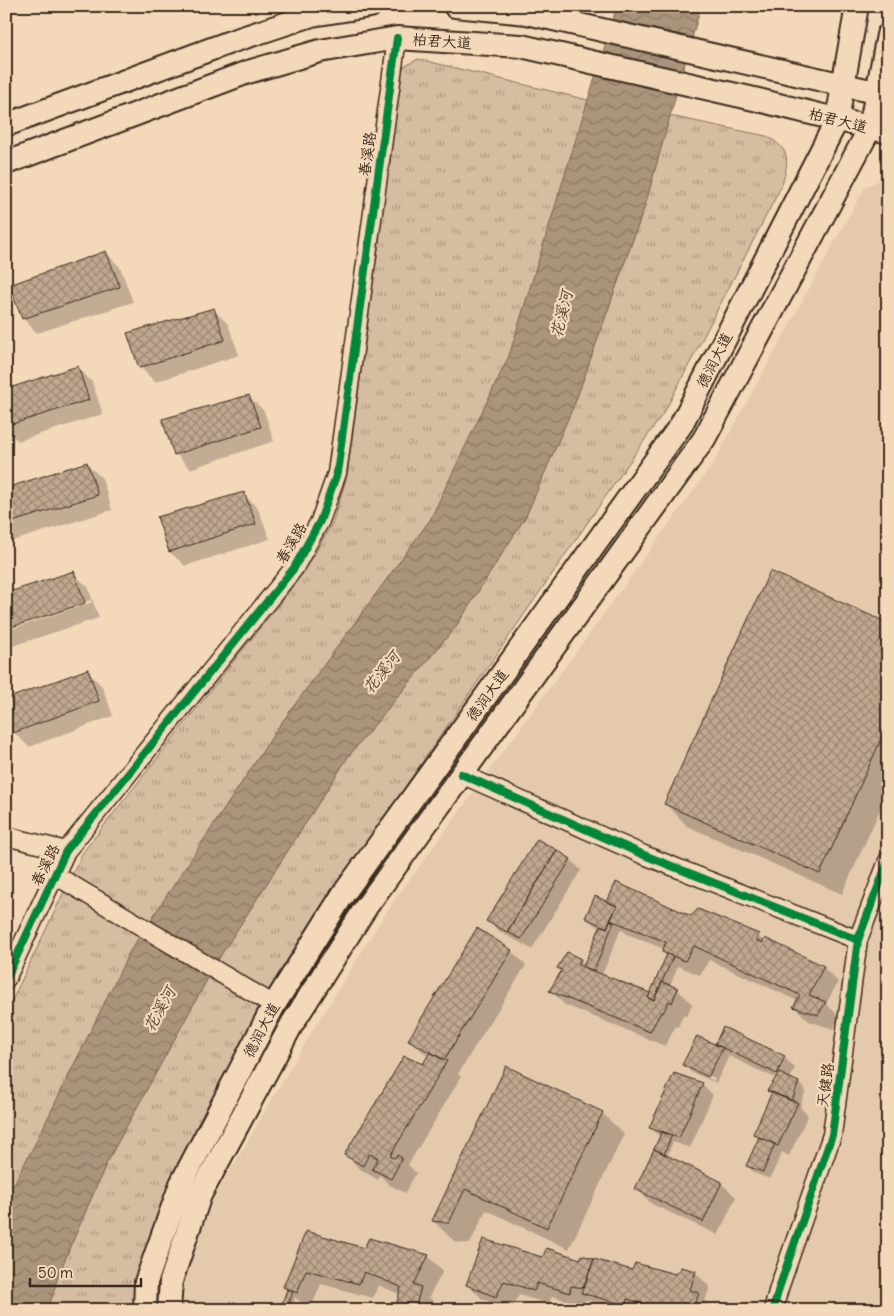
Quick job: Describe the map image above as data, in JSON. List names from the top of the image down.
{
  "streets": {
    "main road": ["柏君大道", "德润大道"],
    "street": ["春溪路", "天健路"]
  },
  "crossings": [
    ["柏君大道", "春溪路"],
    ["柏君大道", "德润大道"]
  ],
  "water": ["花溪河"],
  "scale_bar": "50 m"
}
